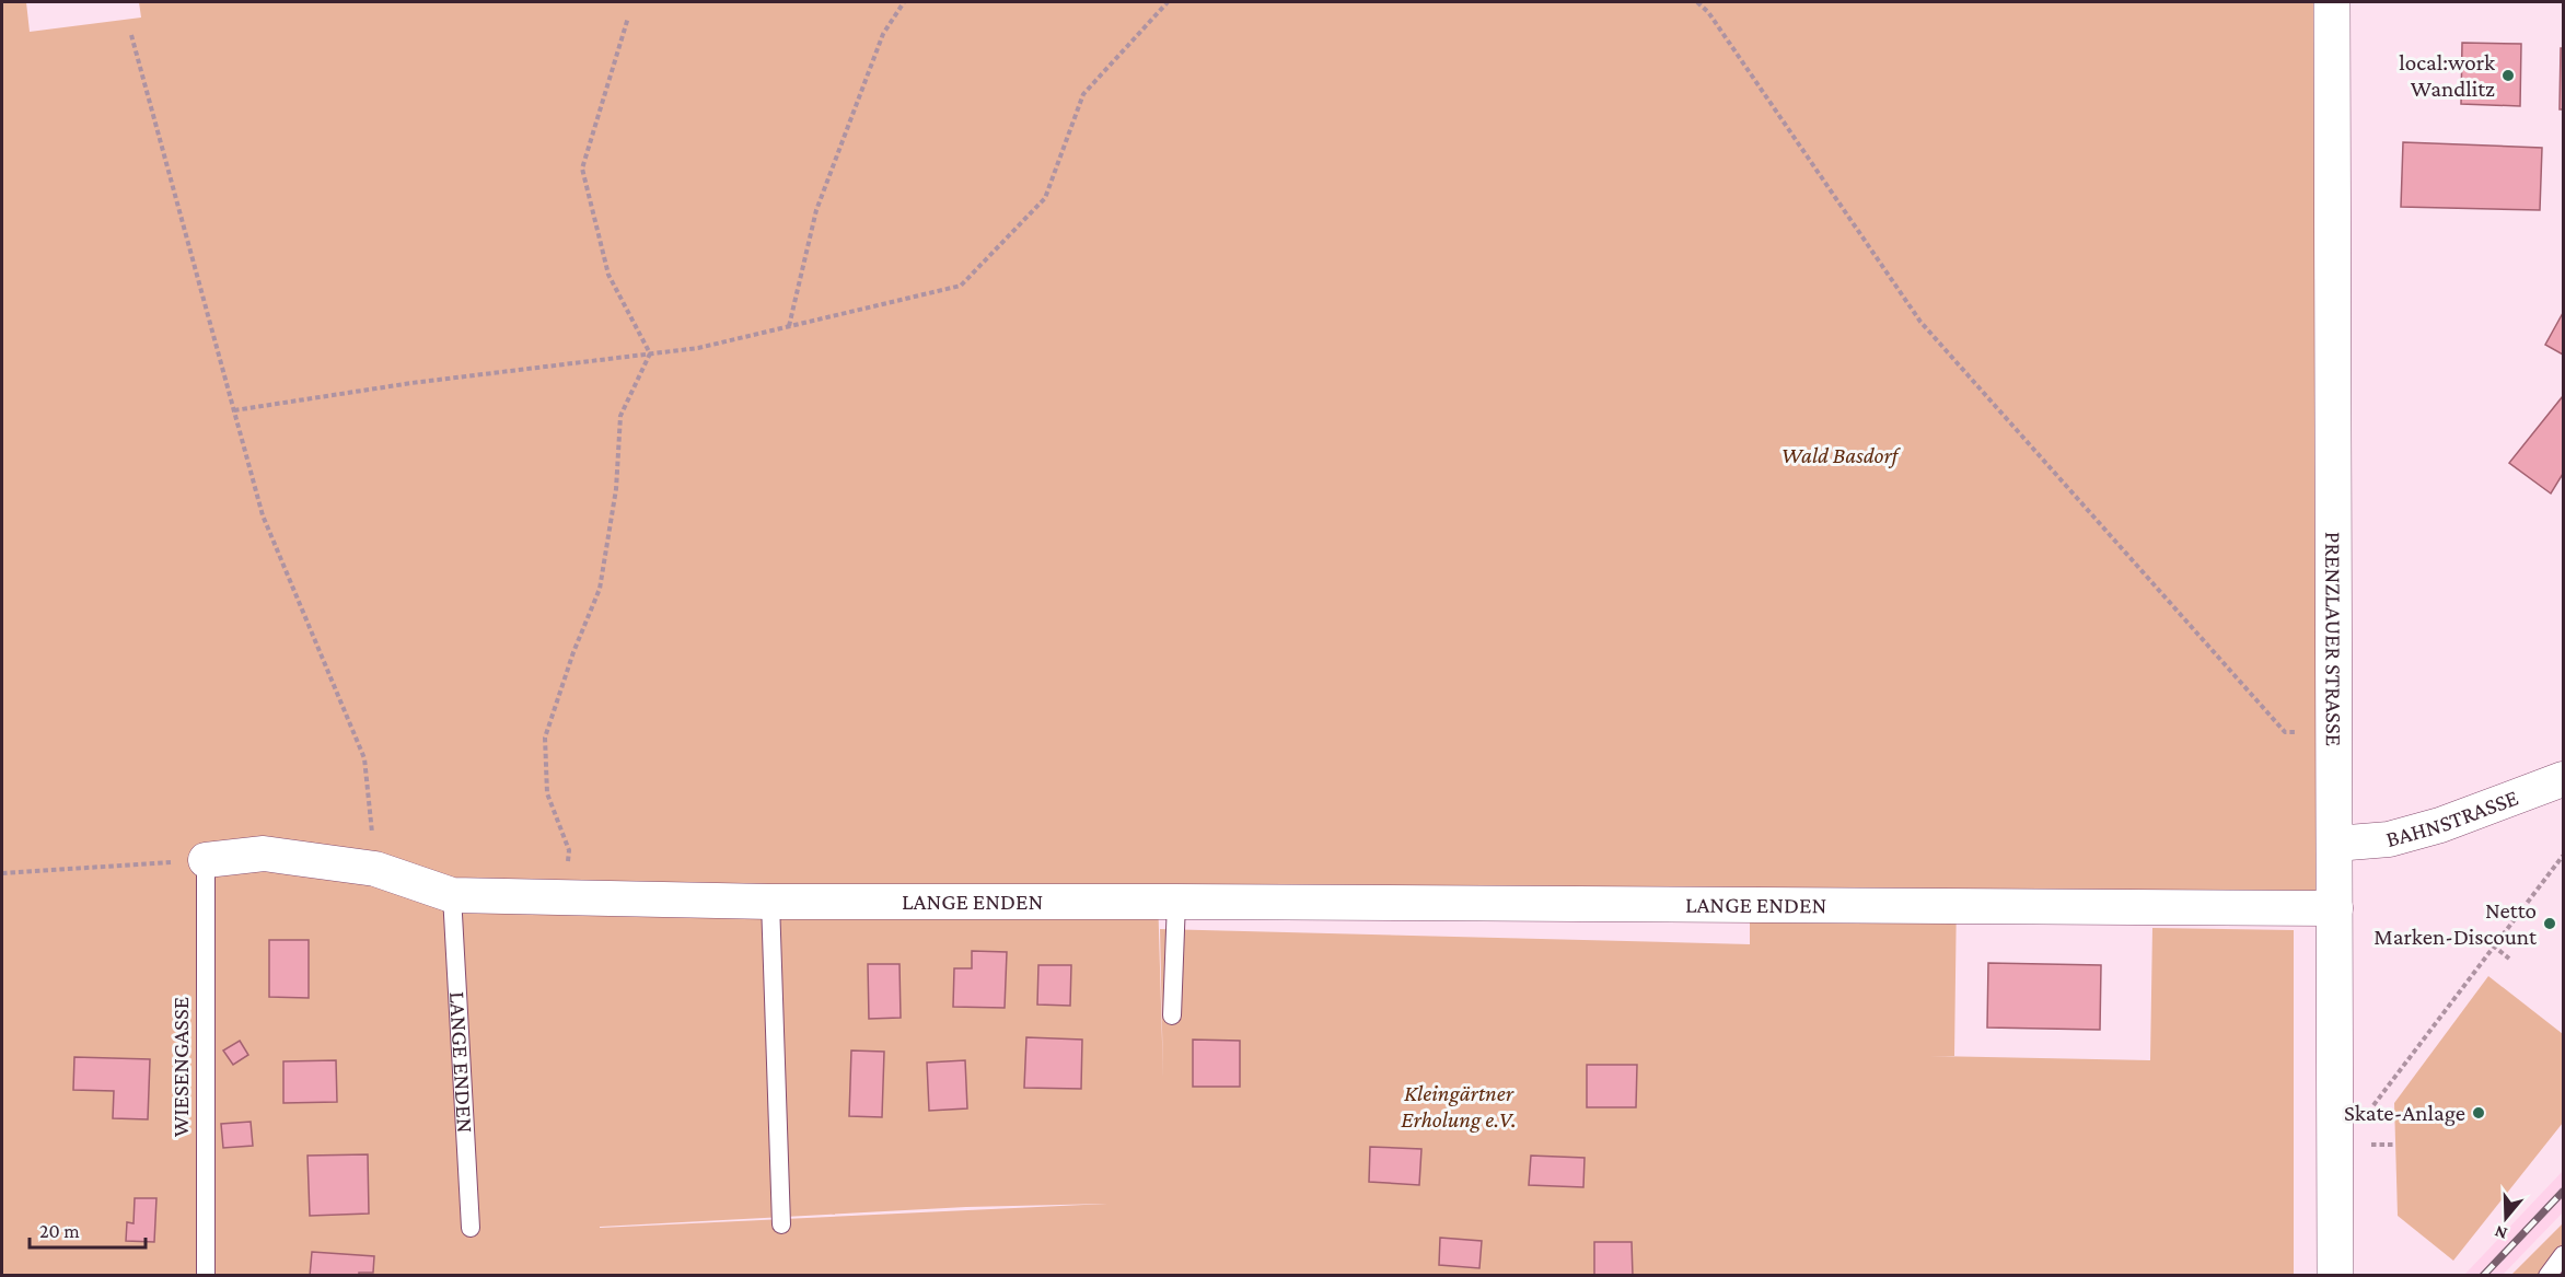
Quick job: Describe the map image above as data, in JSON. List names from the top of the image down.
{
  "streets": {
    "main road": ["PRENZLAUER STRASSE"],
    "street": ["BAHNSTRASSE", "LANGE ENDEN"],
    "lane": ["WIESENGASSE"]
  },
  "crossings": [
    ["PRENZLAUER STRASSE", "BAHNSTRASSE"],
    ["PRENZLAUER STRASSE", "LANGE ENDEN"],
    ["LANGE ENDEN", "WIESENGASSE"]
  ],
  "parks": ["Wald Basdorf", "Kleingärtner Erholung e.V."],
  "places": ["local:work Wandlitz", "Netto Marken-Discount", "Skate-Anlage"],
  "scale_bar": "20 m",
  "north": "bottom"
}
